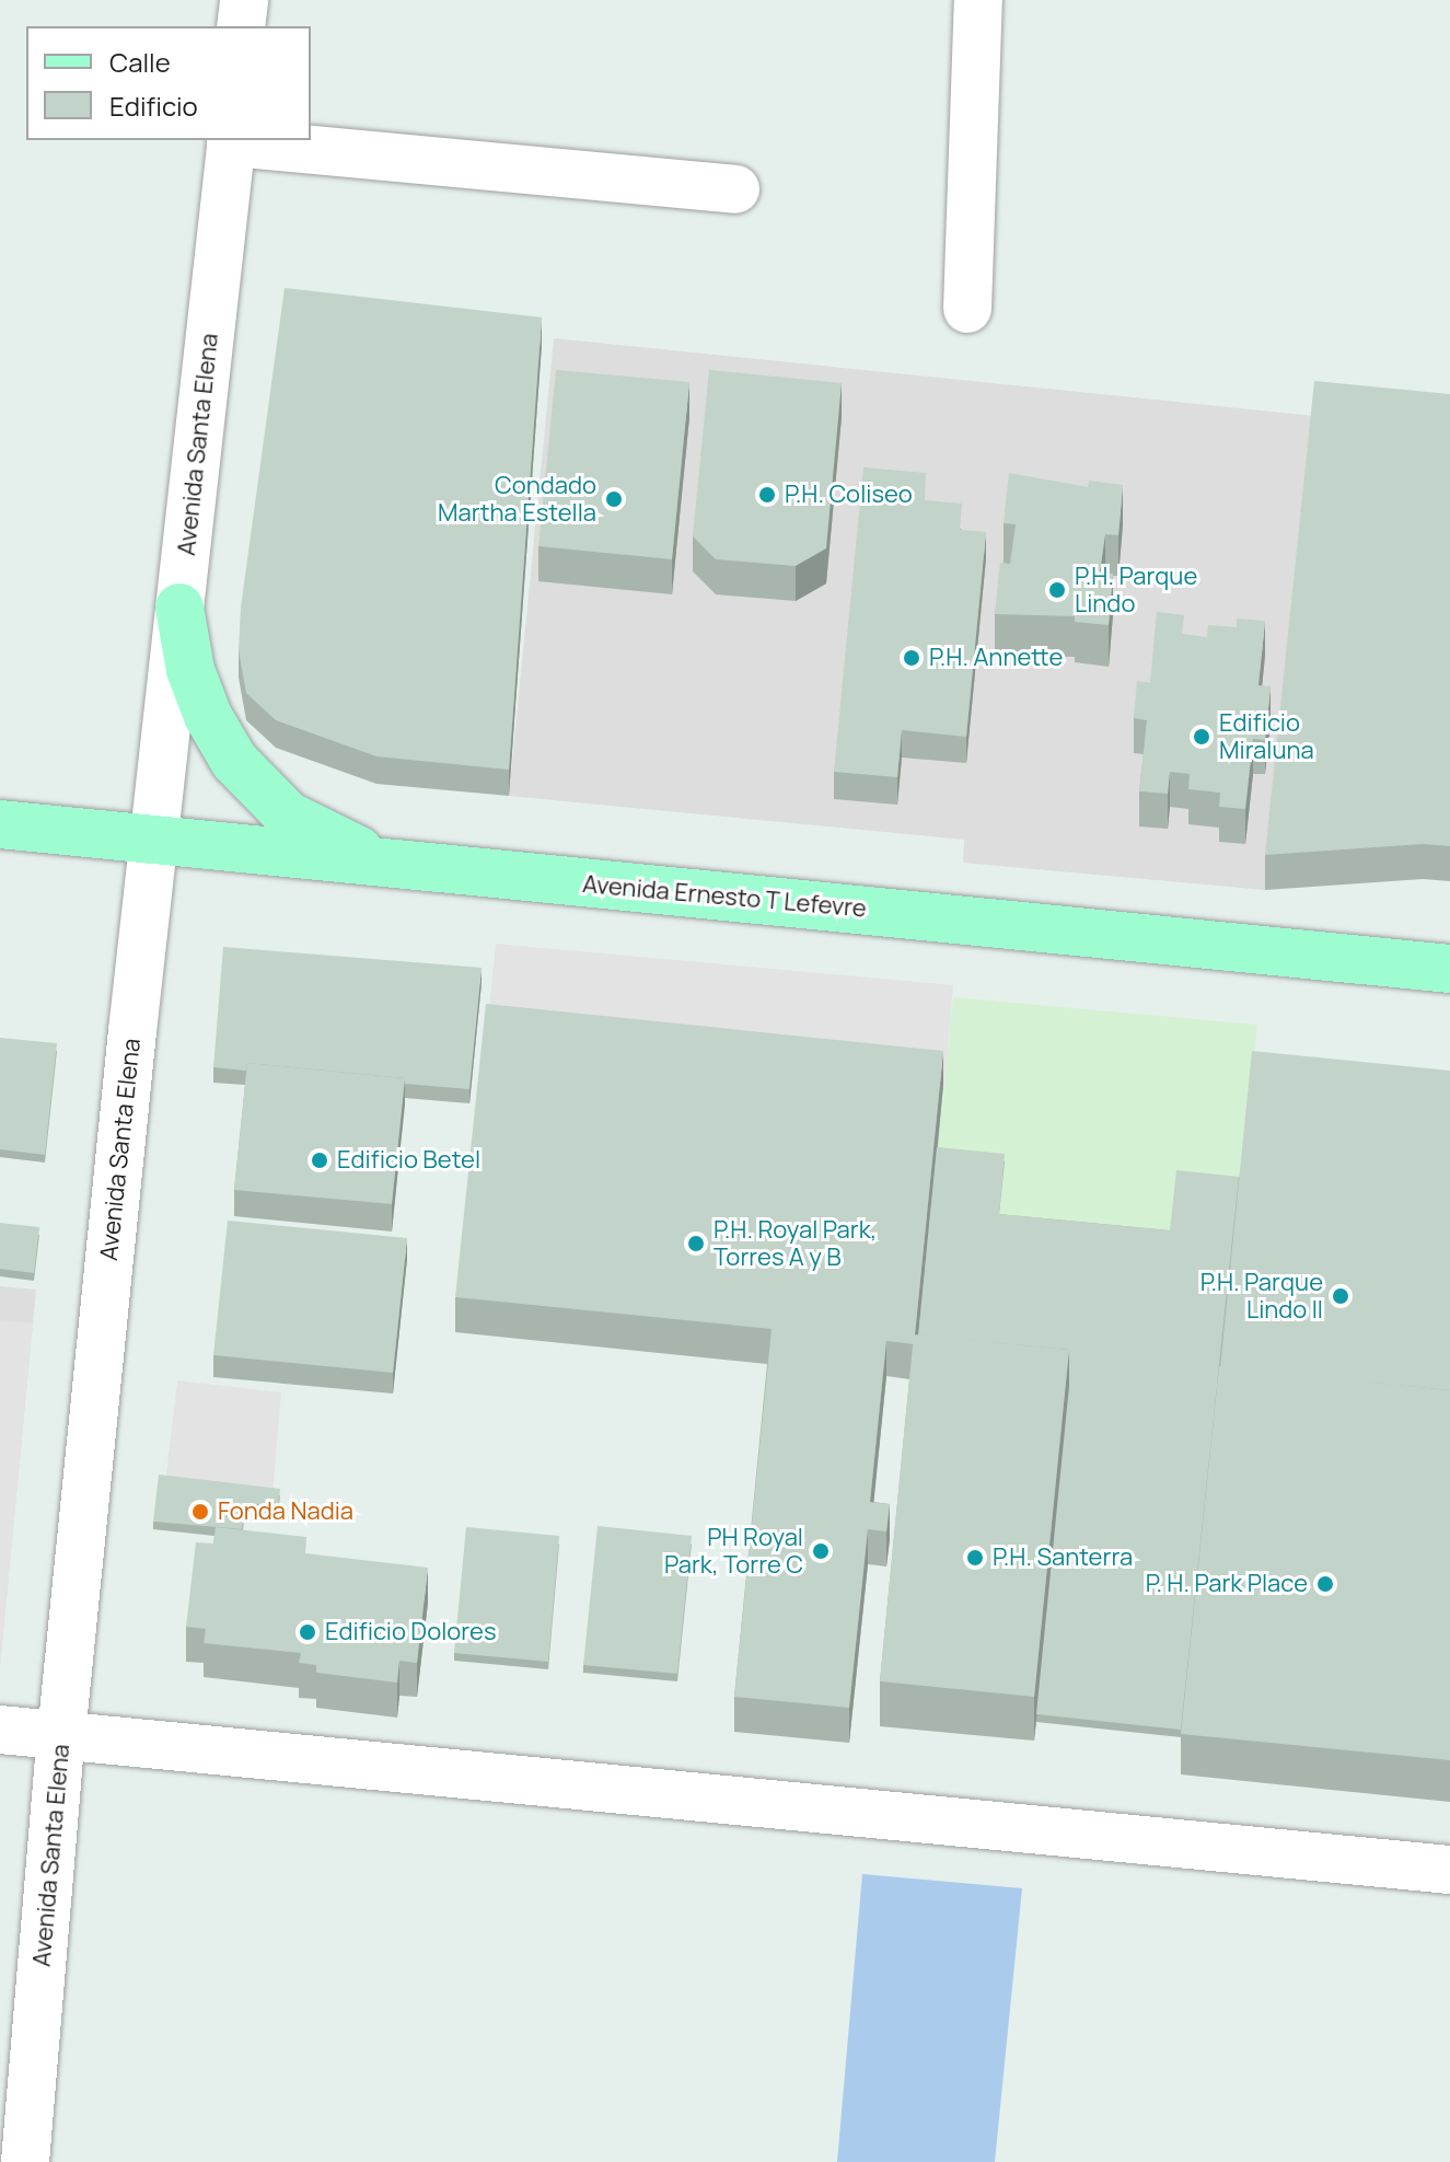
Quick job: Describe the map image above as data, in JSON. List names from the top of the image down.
{
  "streets": {
    "main road": ["Avenida Ernesto T Lefevre"],
    "street": ["Avenida Santa Elena"]
  },
  "crossings": [
    ["Avenida Santa Elena", "Avenida Ernesto T Lefevre"]
  ],
  "places": [
    "P.H. Coliseo",
    "Condado Martha Estella",
    "P.H. Parque Lindo",
    "P.H. Annette",
    "Edificio Miraluna",
    "Edificio Betel",
    "P.H. Royal Park, Torres A y B",
    "P.H. Parque Lindo II",
    "Fonda Nadia",
    "PH Royal Park, Torre C",
    "P.H. Santerra",
    "P. H. Park Place",
    "Edificio Dolores"
  ],
  "legend": ["Calle", "Edificio"]
}
